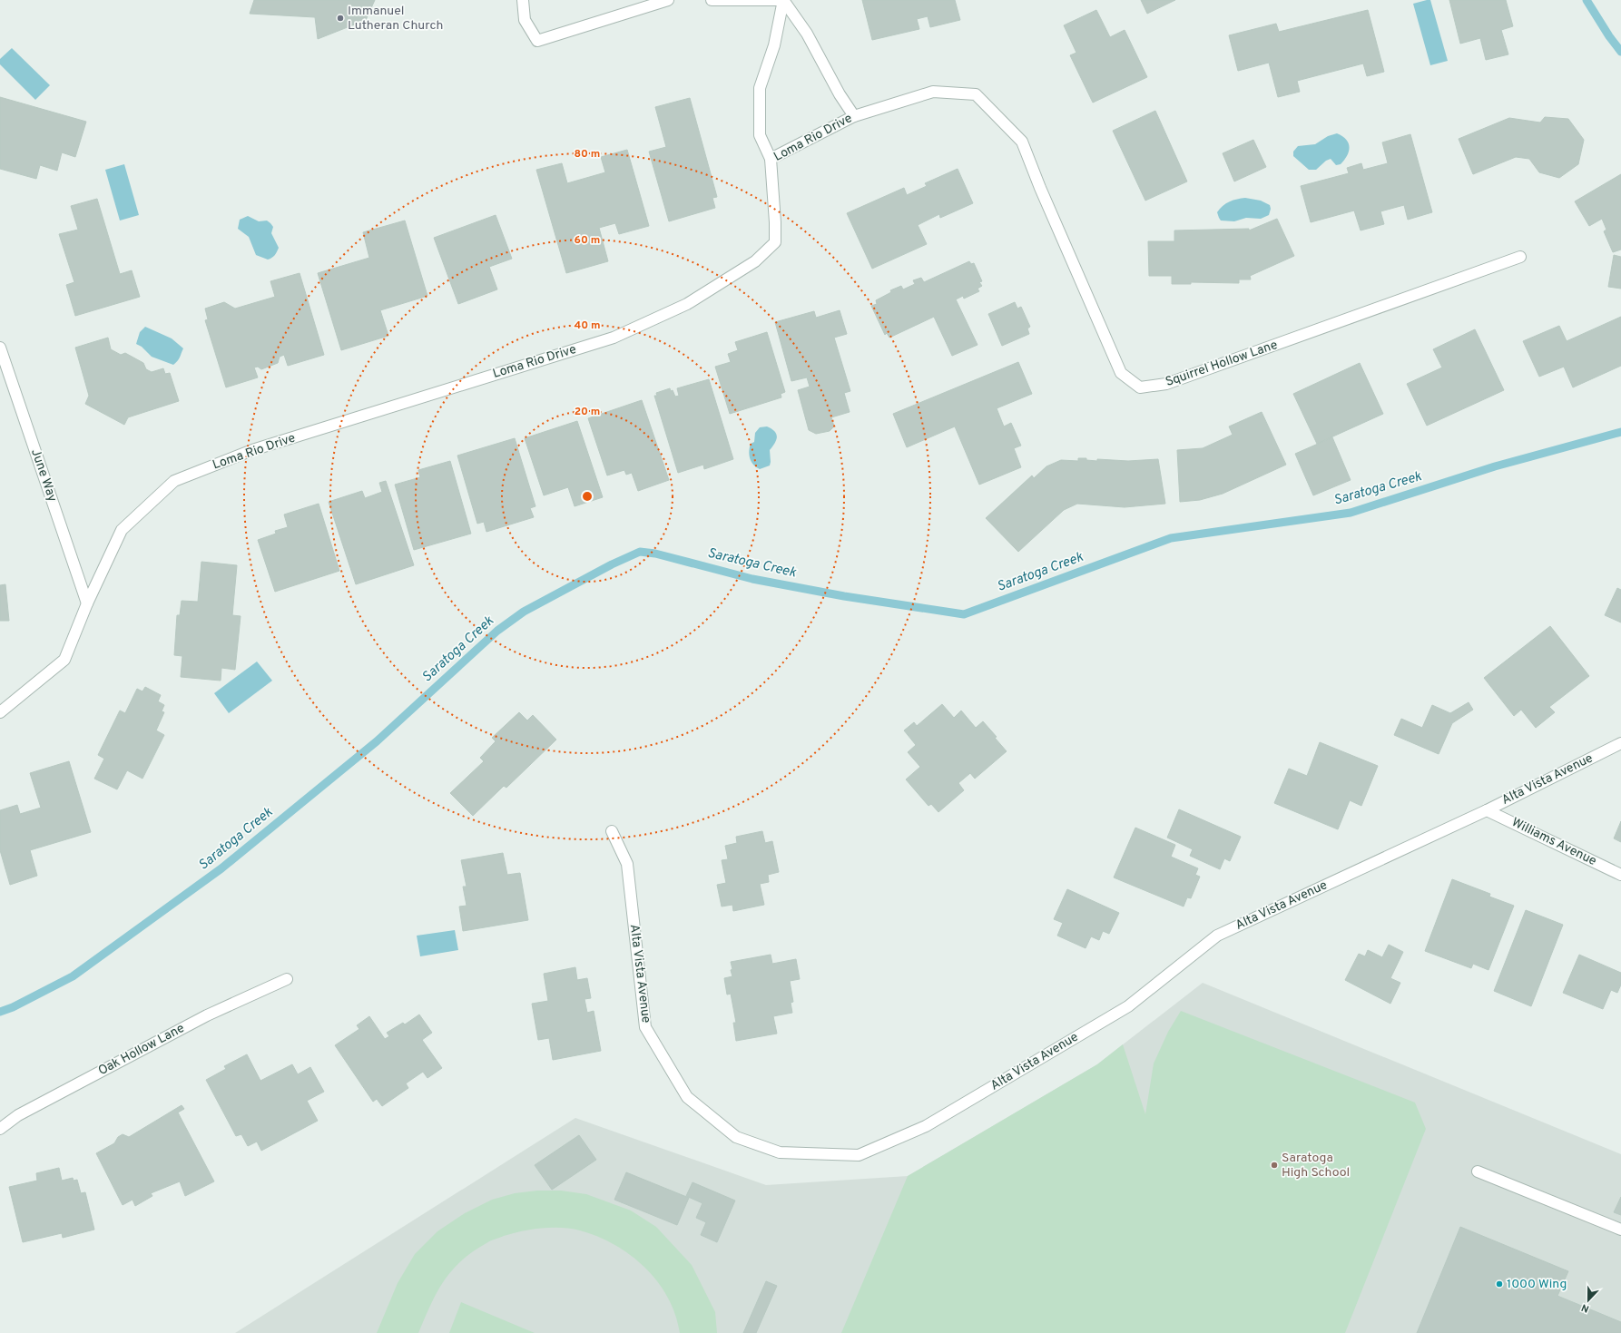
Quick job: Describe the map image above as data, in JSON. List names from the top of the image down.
{
  "streets": {
    "street": [
      "Loma Rio Drive",
      "Squirrel Hollow Lane",
      "June Way",
      "Alta Vista Avenue",
      "Williams Avenue",
      "Oak Hollow Lane"
    ]
  },
  "crossings": [
    ["Loma Rio Drive", "Squirrel Hollow Lane"],
    ["Loma Rio Drive", "June Way"],
    ["Alta Vista Avenue", "Williams Avenue"]
  ],
  "water": ["Saratoga Creek"],
  "places": ["Immanuel Lutheran Church", "Saratoga High School", "1000 Wing"],
  "north": "bottom",
  "rings": [
    "80 m",
    "60 m",
    "40 m",
    "20 m"
  ]
}
